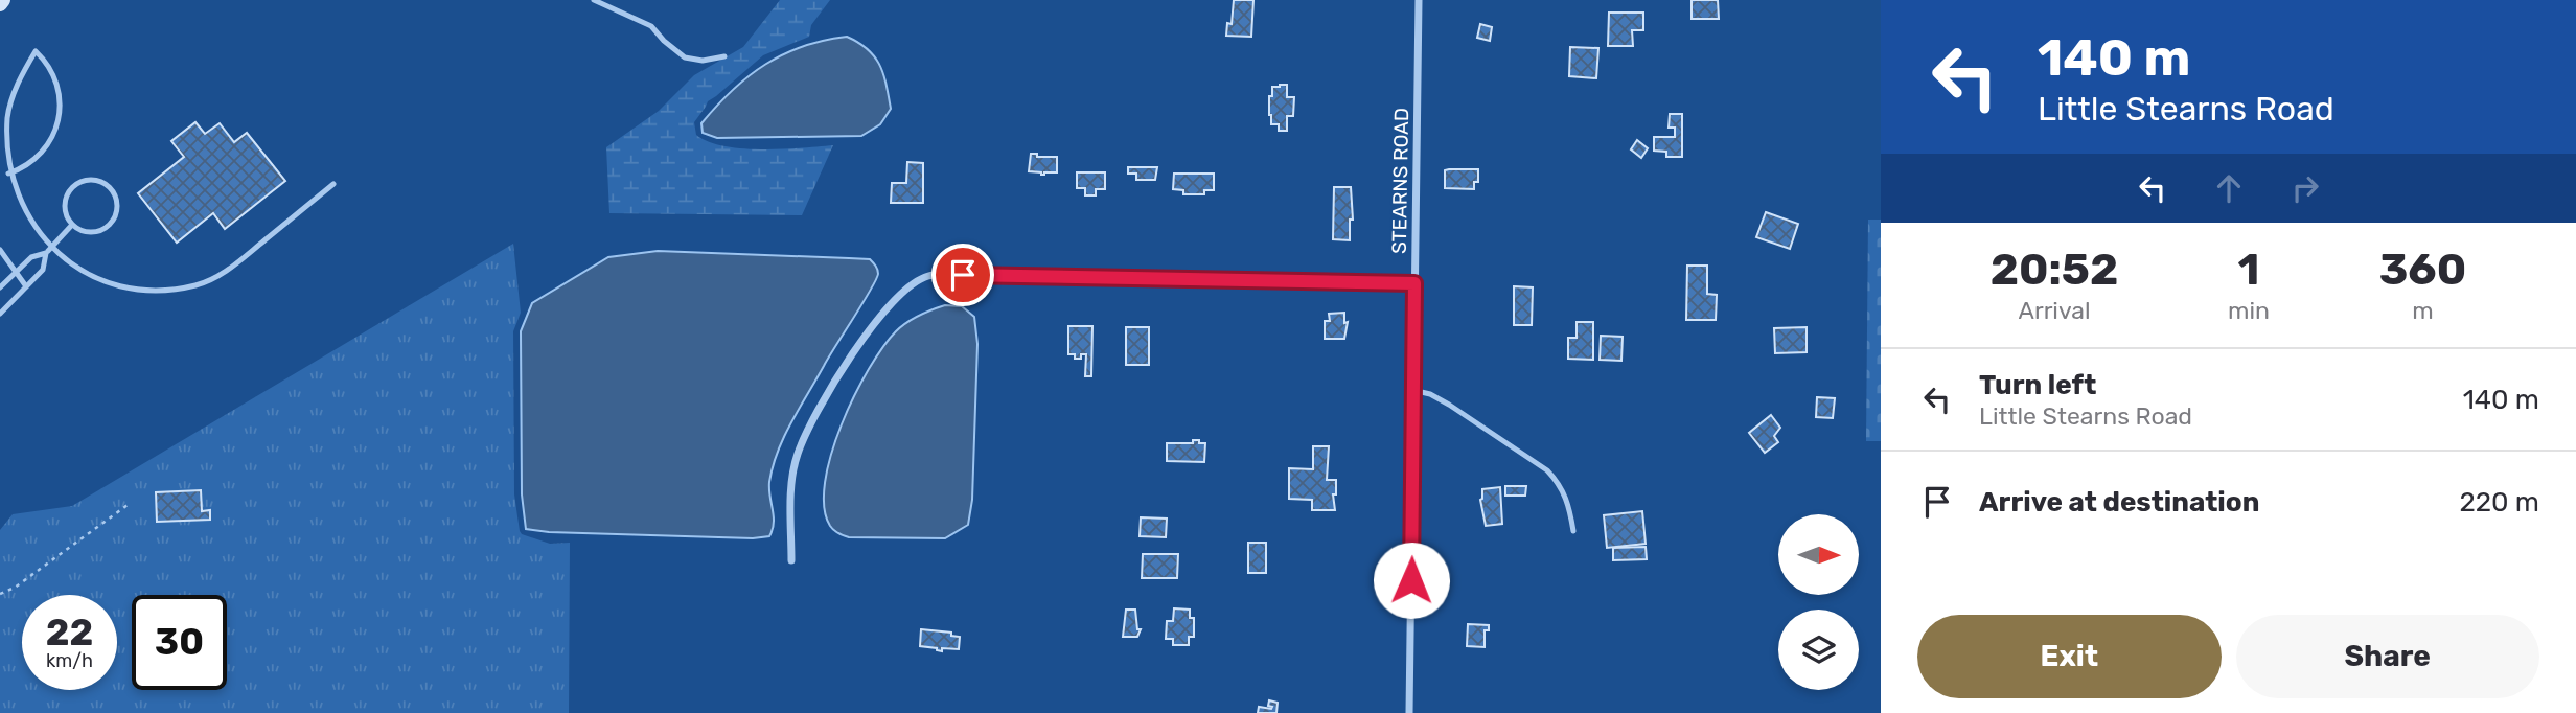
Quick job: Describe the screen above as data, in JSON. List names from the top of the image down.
{
  "streets": {
    "street": ["STEARNS ROAD"]
  },
  "north": "right",
  "page": {
    "turn": ["140 m", "Little Stearns Road"],
    "eta": [
      "20:52",
      "Arrival",
      "1",
      "min",
      "360",
      "m"
    ],
    "list": [
      {
        "name": "Turn left",
        "note": "Little Stearns Road",
        "value": "140 m"
      },
      {
        "name": "Arrive at destination",
        "value": "220 m"
      }
    ],
    "speed": "22 km/h",
    "limit": "30",
    "buttons": ["Exit", "Share"]
  }
}
